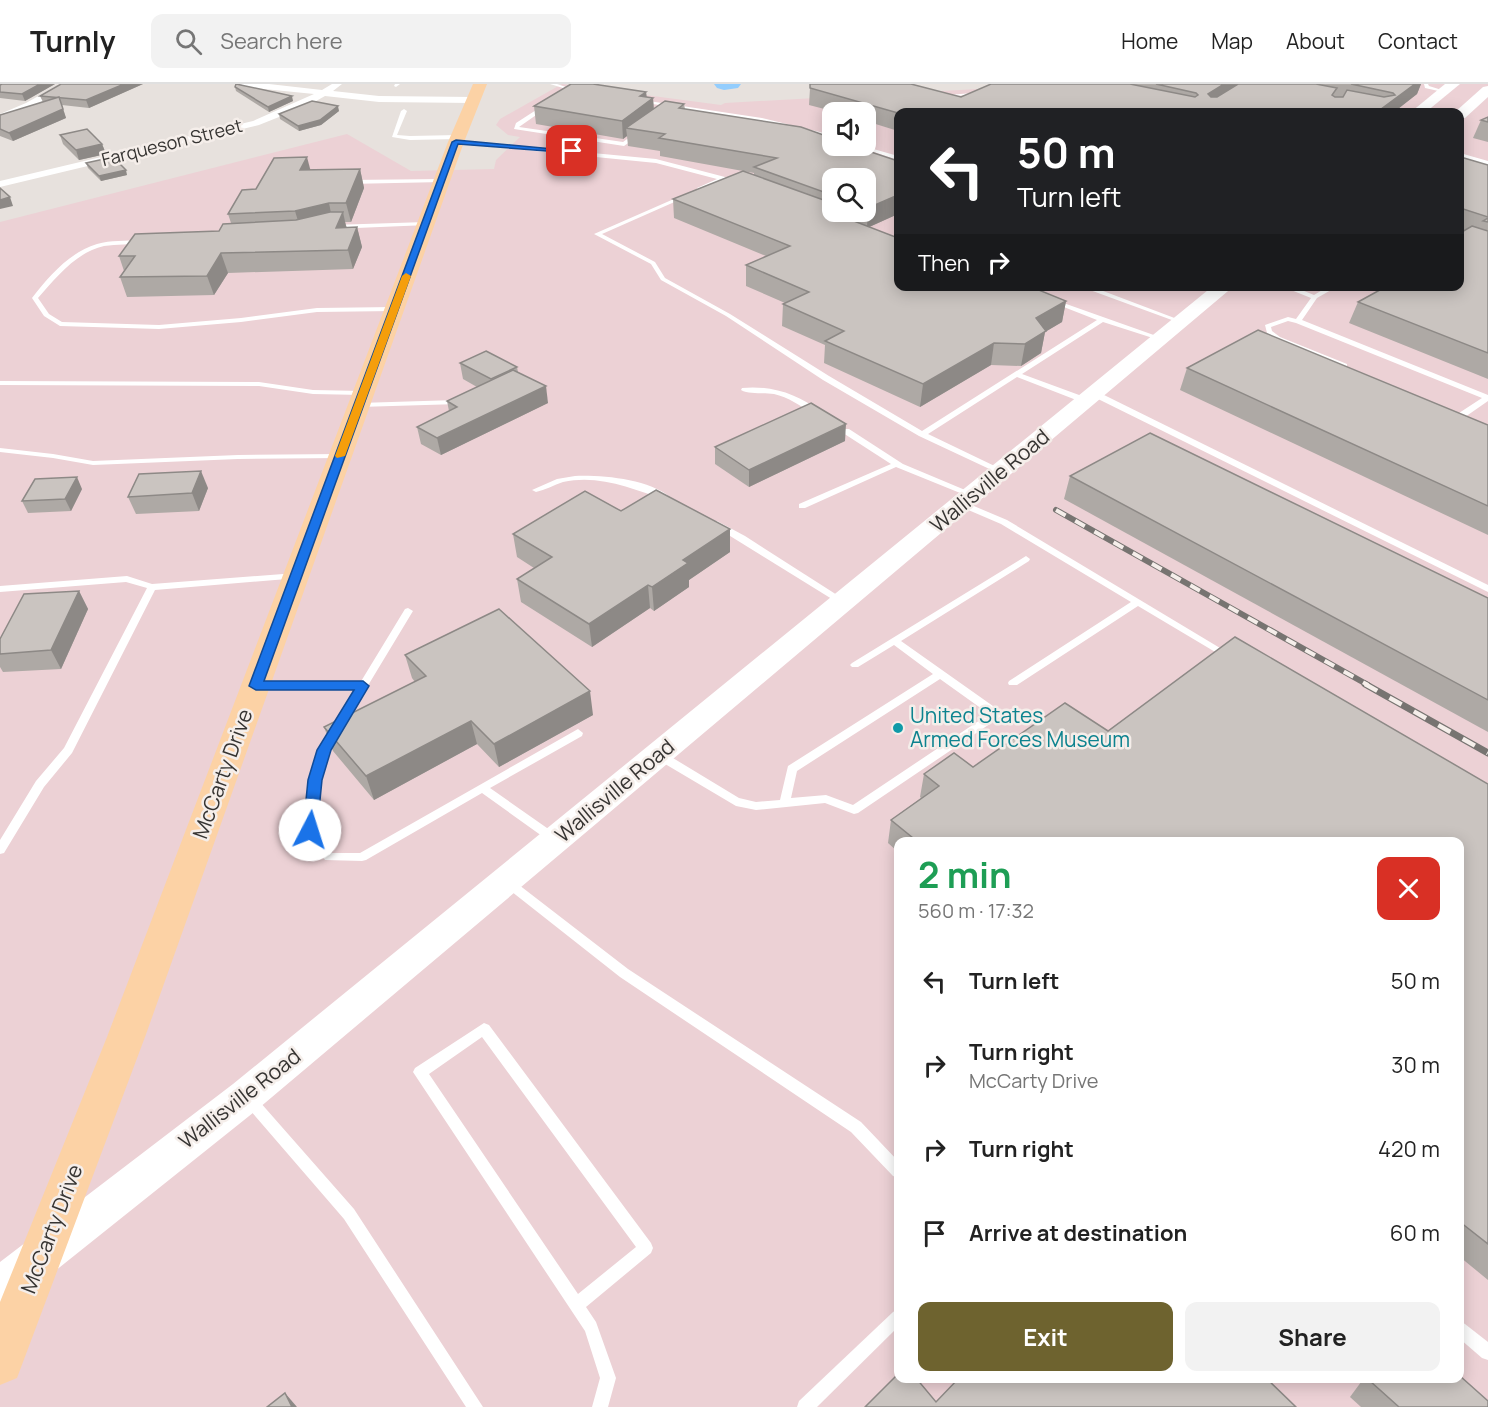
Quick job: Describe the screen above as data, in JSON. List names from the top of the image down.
{
  "streets": {
    "main road": ["Wallisville Road", "McCarty Drive"],
    "street": ["Farqueson Street"]
  },
  "crossings": [
    ["Wallisville Road", "McCarty Drive"]
  ],
  "places": ["United States Armed Forces Museum"],
  "page": {
    "header": "Turnly",
    "search": "Search here",
    "nav": [
      "Home",
      "Map",
      "About",
      "Contact"
    ],
    "turn": ["50 m", "Turn left"],
    "then": "Then",
    "heading": ["2 min", "560 m · 17:32"],
    "list": [
      {
        "name": "Turn left",
        "value": "50 m"
      },
      {
        "name": "Turn right",
        "note": "McCarty Drive",
        "value": "30 m"
      },
      {
        "name": "Turn right",
        "value": "420 m"
      },
      {
        "name": "Arrive at destination",
        "value": "60 m"
      }
    ],
    "buttons": ["Exit", "Share"]
  }
}
